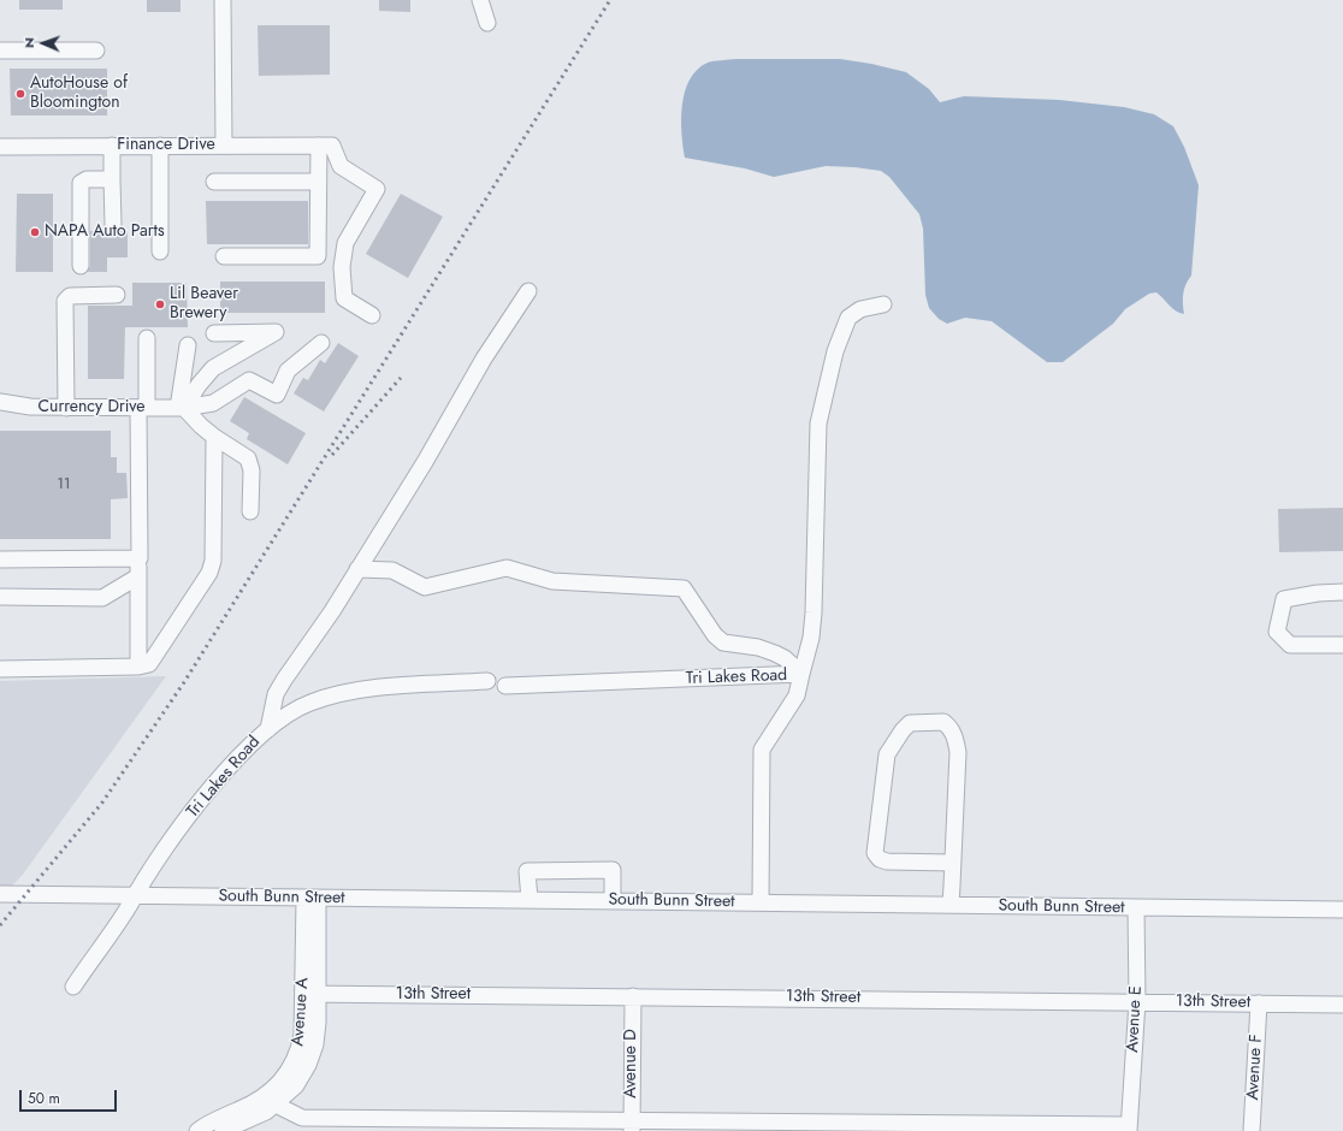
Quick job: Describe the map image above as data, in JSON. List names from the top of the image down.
{
  "streets": {
    "street": [
      "Finance Drive",
      "Currency Drive",
      "Tri Lakes Road",
      "South Bunn Street",
      "13th Street",
      "Avenue A",
      "Avenue E",
      "Avenue D",
      "Avenue F"
    ]
  },
  "crossings": [
    ["Tri Lakes Road", "South Bunn Street"],
    ["South Bunn Street", "Avenue A"],
    ["South Bunn Street", "Avenue E"],
    ["13th Street", "Avenue A"],
    ["13th Street", "Avenue E"],
    ["13th Street", "Avenue D"],
    ["13th Street", "Avenue F"]
  ],
  "places": ["AutoHouse of Bloomington", "NAPA Auto Parts", "Lil Beaver Brewery"],
  "house_numbers": ["11"],
  "scale_bar": "50 m",
  "north": "left"
}
